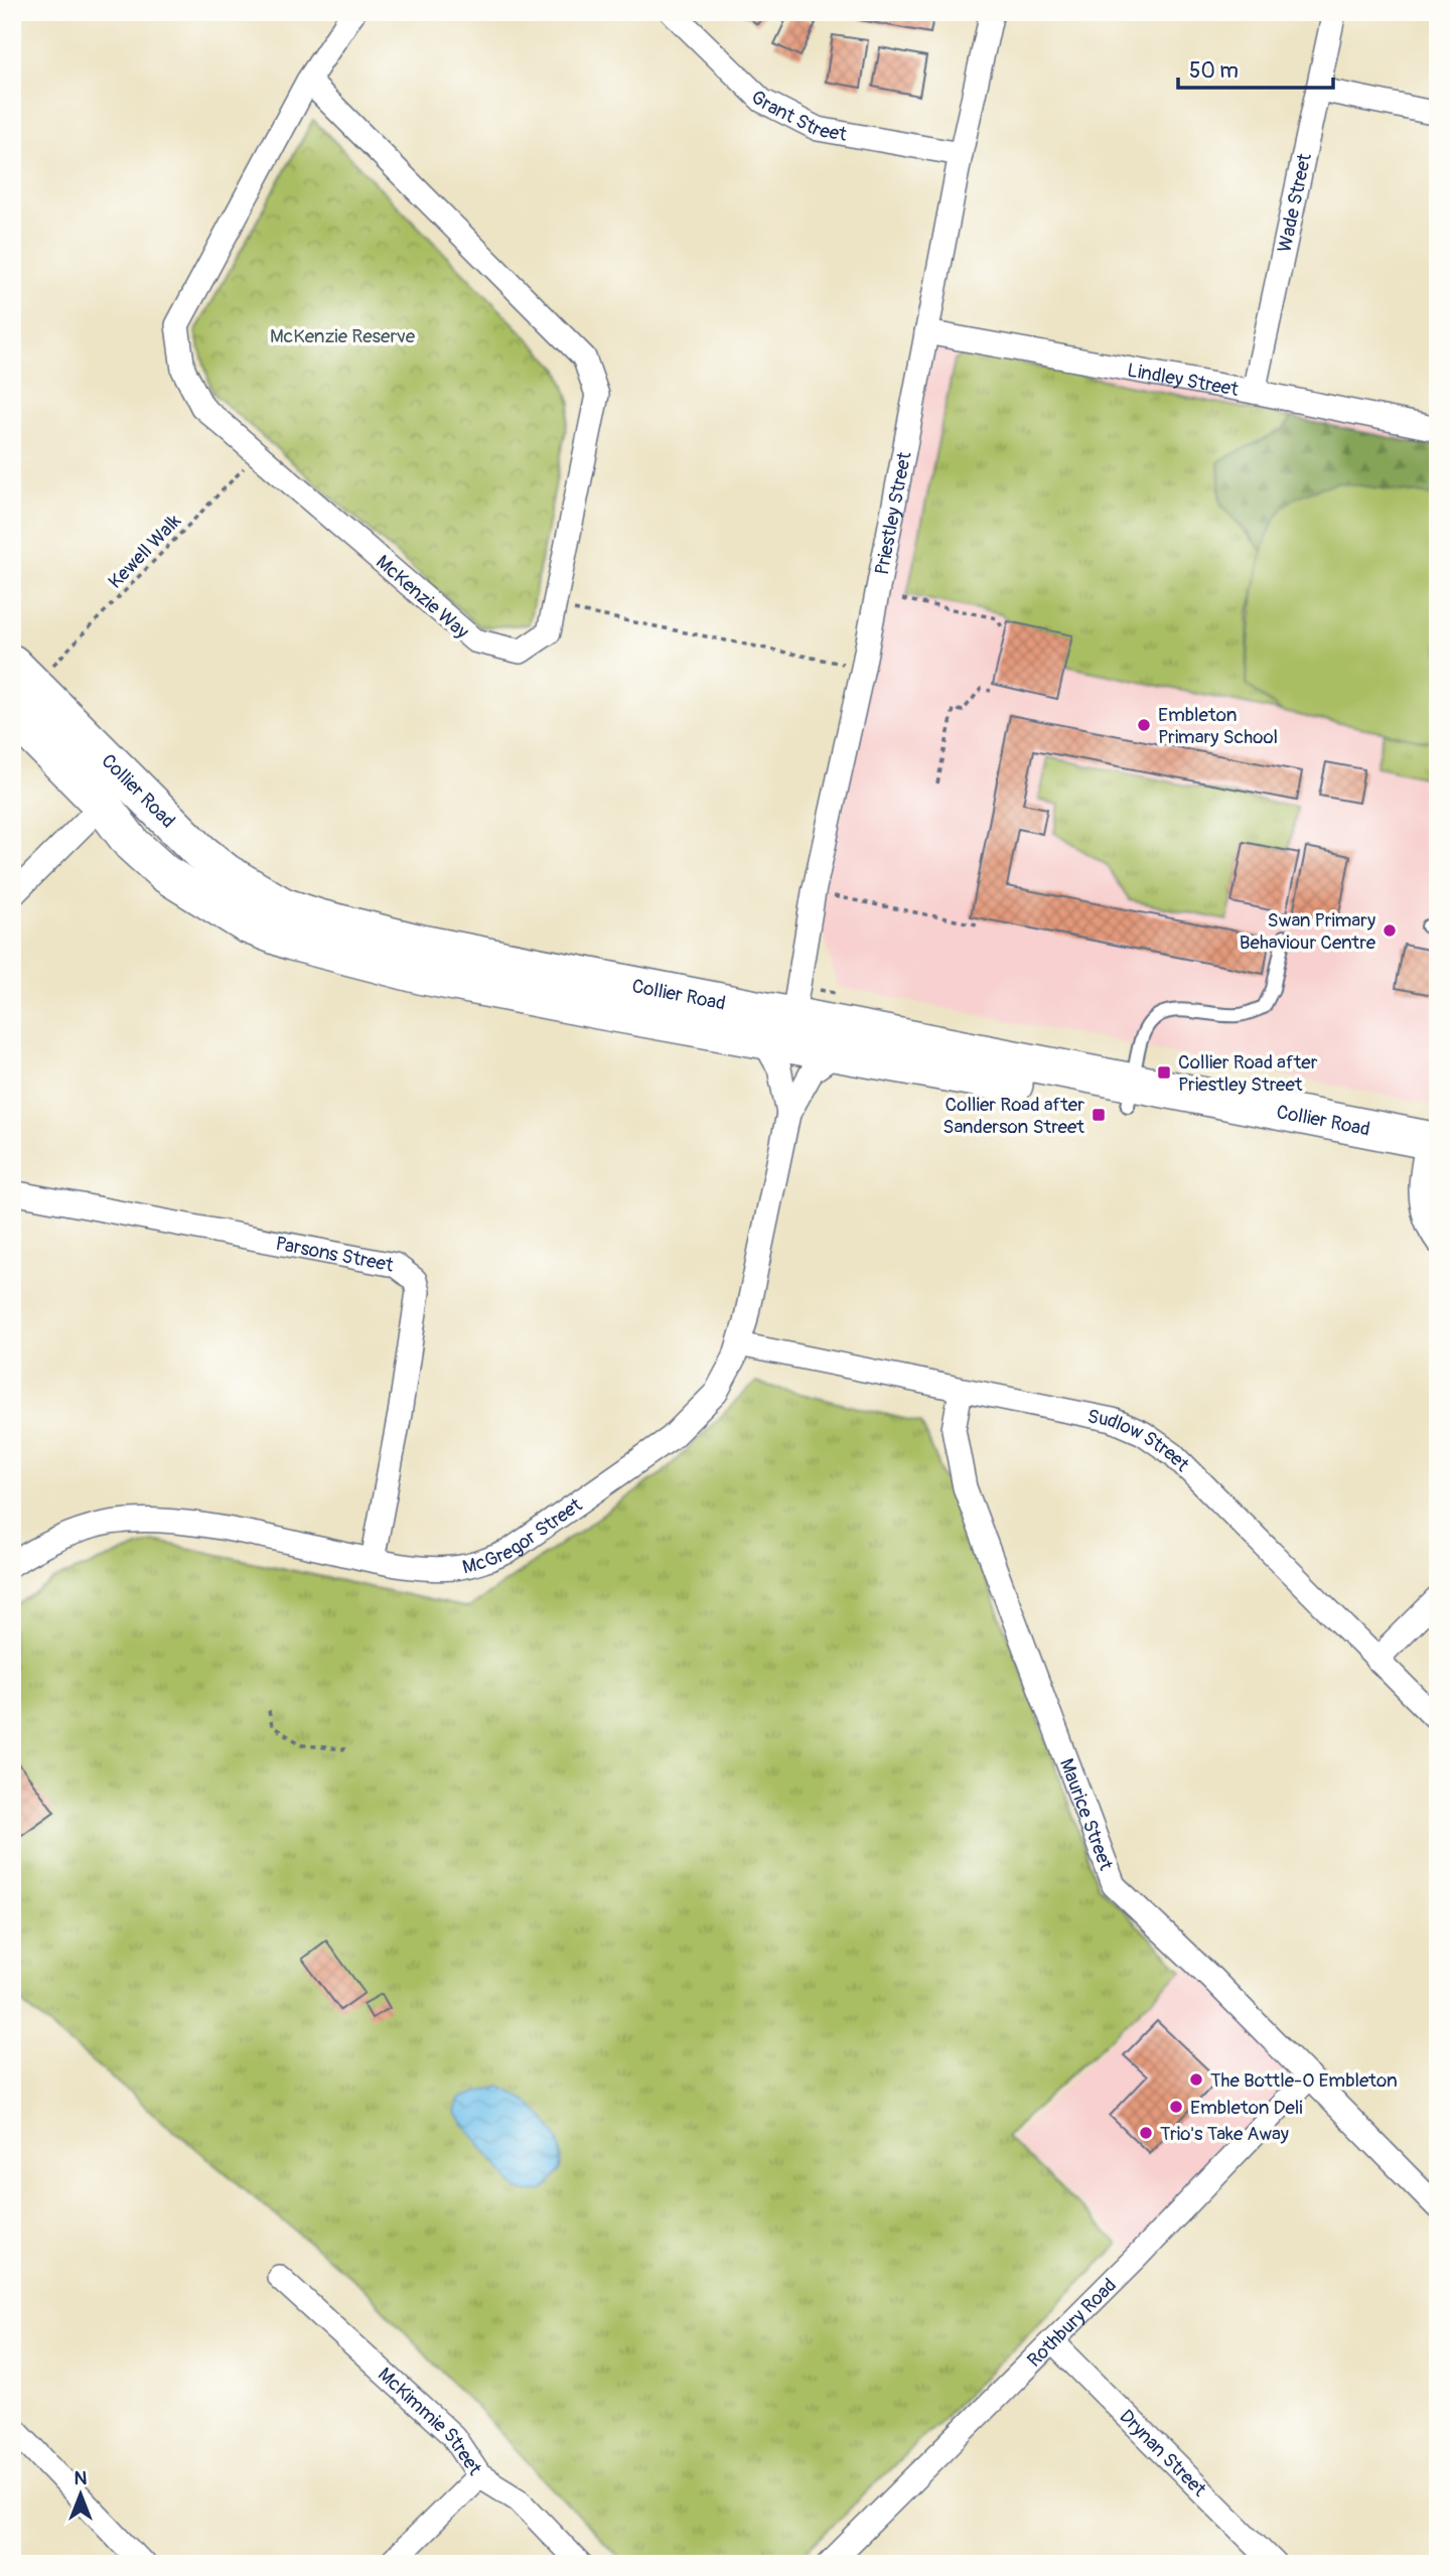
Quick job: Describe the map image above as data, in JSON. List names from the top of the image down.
{
  "streets": {
    "main road": ["Collier Road"],
    "street": [
      "Grant Street",
      "Wade Street",
      "Lindley Street",
      "Priestley Street",
      "McKenzie Way",
      "Parsons Street",
      "Sudlow Street",
      "McGregor Street",
      "Maurice Street",
      "Rothbury Road",
      "McKimmie Street",
      "Drynan Street"
    ],
    "path": ["Kewell Walk"]
  },
  "crossings": [
    ["Grant Street", "Priestley Street"],
    ["Wade Street", "Lindley Street"],
    ["Lindley Street", "Priestley Street"],
    ["Priestley Street", "Collier Road"],
    ["Kewell Walk", "McKenzie Way"],
    ["Collier Road", "McGregor Street"],
    ["Parsons Street", "McGregor Street"],
    ["Sudlow Street", "McGregor Street"],
    ["Sudlow Street", "Maurice Street"],
    ["Maurice Street", "Rothbury Road"],
    ["Rothbury Road", "Drynan Street"]
  ],
  "parks": ["McKenzie Reserve"],
  "places": {
    "other": [
      "Embleton Primary School",
      "Swan Primary Behaviour Centre",
      "The Bottle-O Embleton",
      "Embleton Deli",
      "Trio's Take Away"
    ],
    "transit": ["Collier Road after Priestley Street", "Collier Road after Sanderson Street"]
  },
  "scale_bar": "50 m",
  "north": "top"
}
